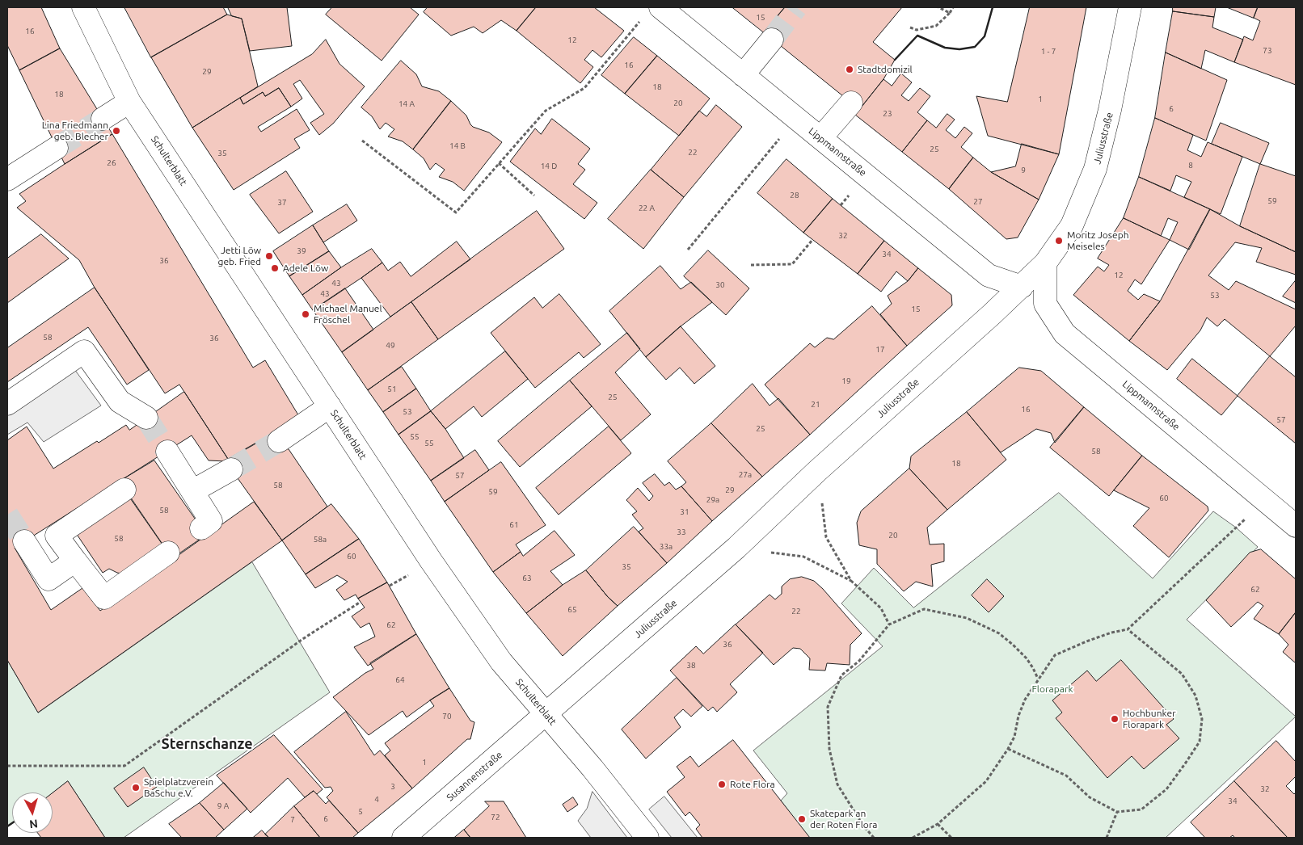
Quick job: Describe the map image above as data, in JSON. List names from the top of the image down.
{
  "streets": {
    "street": [
      "Juliusstraße",
      "Lippmannstraße",
      "Schulterblatt",
      "Susannenstraße"
    ]
  },
  "crossings": [
    ["Juliusstraße", "Lippmannstraße"],
    ["Juliusstraße", "Schulterblatt"],
    ["Juliusstraße", "Susannenstraße"],
    ["Schulterblatt", "Susannenstraße"]
  ],
  "districts": ["Sternschanze"],
  "parks": ["Florapark"],
  "places": [
    "Stadtdomizil",
    "Lina Friedmann geb. Blecher",
    "Moritz Joseph Meiseles",
    "Jetti Löw geb. Fried",
    "Adele Löw",
    "Michael Manuel Fröschel",
    "Hochbunker Florapark",
    "Rote Flora",
    "Spielplatzverein BaSchu e.V.",
    "Skatepark an der Roten Flora"
  ],
  "house_numbers": [
    "15",
    "16",
    "12",
    "73",
    "1 - 7",
    "16",
    "29",
    "18",
    "18",
    "1",
    "20",
    "14 A",
    "6",
    "23",
    "14 B",
    "25",
    "22",
    "35",
    "26",
    "8",
    "14 D",
    "9",
    "28",
    "59",
    "27",
    "37",
    "22 A",
    "32",
    "39",
    "34",
    "36",
    "12",
    "43",
    "30",
    "43",
    "53",
    "15",
    "58",
    "36",
    "49",
    "17",
    "19",
    "51",
    "25",
    "21",
    "16",
    "53",
    "57",
    "25",
    "55",
    "55",
    "58",
    "18",
    "27a",
    "57",
    "58",
    "29",
    "59",
    "60",
    "29a",
    "58",
    "31",
    "61",
    "33",
    "20",
    "58",
    "58a",
    "33a",
    "60",
    "35",
    "63",
    "62",
    "65",
    "22",
    "62",
    "36",
    "38",
    "64",
    "70",
    "1",
    "3",
    "32",
    "4",
    "34",
    "9 A",
    "5",
    "72",
    "6",
    "7"
  ],
  "north": "bottom"
}
